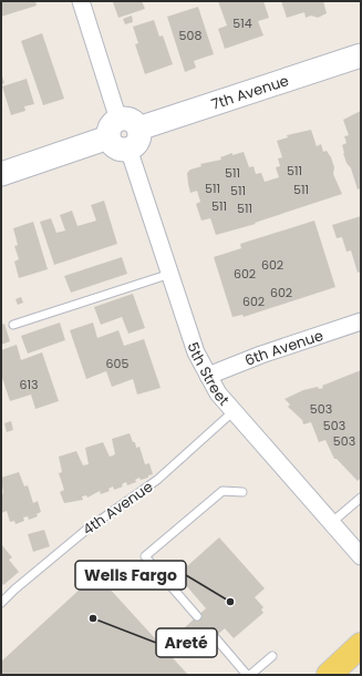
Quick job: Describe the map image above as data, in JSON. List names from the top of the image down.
{
  "streets": {
    "street": ["7th Avenue", "6th Avenue", "5th Street"],
    "lane": ["4th Avenue"]
  },
  "crossings": [
    ["7th Avenue", "5th Street"],
    ["6th Avenue", "5th Street"],
    ["5th Street", "4th Avenue"]
  ],
  "places": ["Wells Fargo", "Areté"],
  "house_numbers": [
    "514",
    "508",
    "511",
    "511",
    "511",
    "511",
    "511",
    "511",
    "511",
    "602",
    "602",
    "602",
    "602",
    "605",
    "613",
    "503",
    "503",
    "503"
  ]
}
